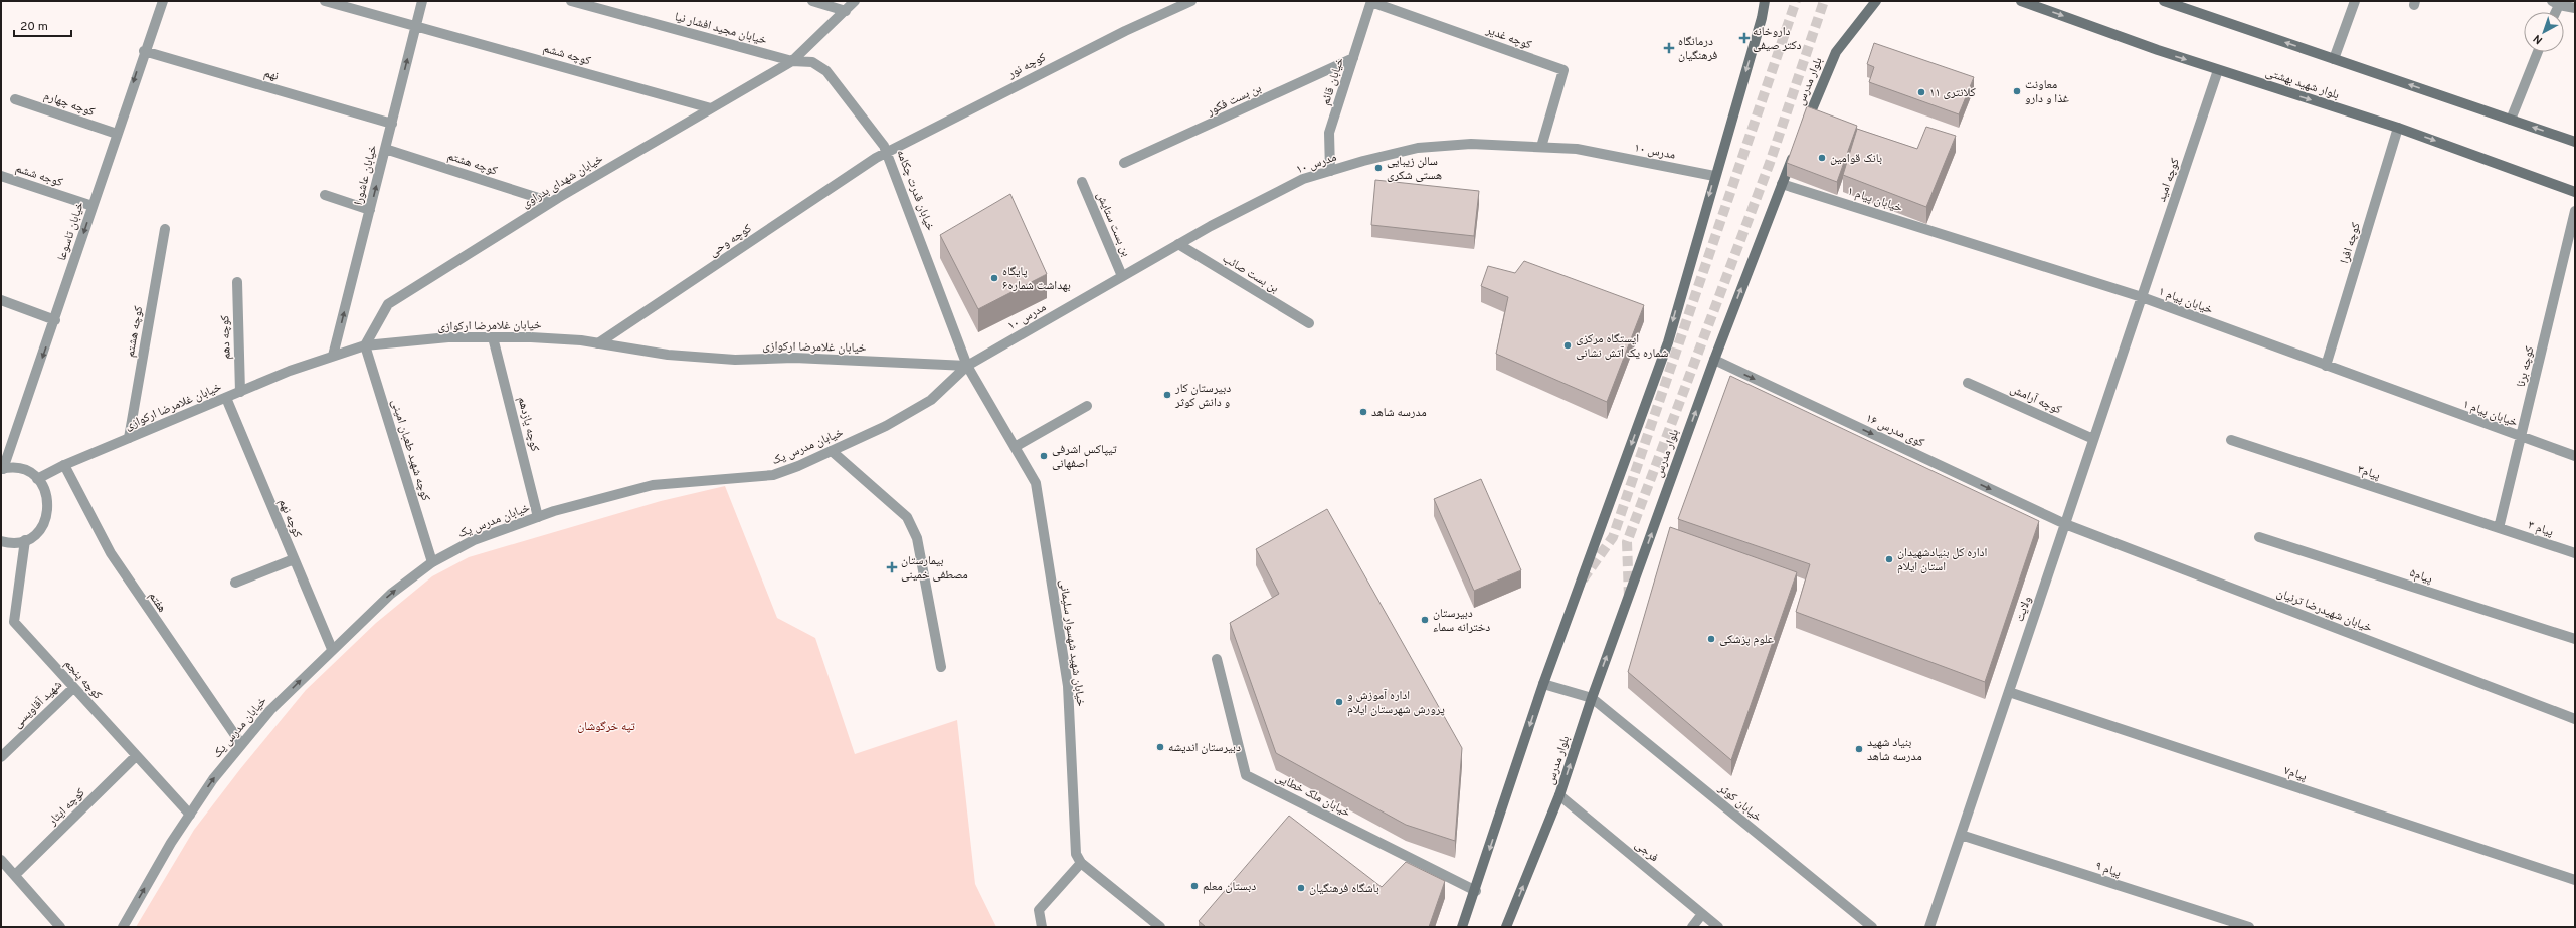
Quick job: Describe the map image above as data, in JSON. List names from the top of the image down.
{
  "streets": {
    "main road": ["بلوار مدرس", "بلوار شهید بهشتی"],
    "street": [
      "خیابان مجید افشار نیا",
      "کوچه غدیر",
      "کوچه ششم",
      "کوچه نور",
      "نهم",
      "خیابان قائم",
      "بن بست فکور",
      "کوچه چهارم",
      "مدرس ۱۰",
      "کوچه هشتم",
      "کوجه ششم",
      "خیابان عاشورا",
      "کوچه امید",
      "خیابان شهدای بدراوی",
      "خیابان قدرت چکامه",
      "خیابان پیام ۱",
      "بن بست ستایش",
      "خیابان تاسوعا",
      "کوچه وحی",
      "کوچه افرا",
      "بن بست صائب",
      "خیابان غلامرضا ارکوازی",
      "کوچه دهم",
      "کوچه برنا",
      "کوچه آرامش",
      "کوچه یازدهم",
      "کوی مدرس ۱۶",
      "خیابان مدرس یک",
      "کوچه شهید طعبان امینی",
      "پیام۳",
      "کوچه نهم",
      "پیام ۳",
      "پیام۵",
      "هفتم",
      "ولایت",
      "خیابان شهیدرضا ترنیان",
      "خیابان شهید شهسوار سلیمانی",
      "کوچه پنجم",
      "شهید آقاویسی",
      "پیام۷",
      "خیابان ملک خطایی",
      "خیابان کوثر",
      "کوچه ایثار",
      "فرجی",
      "پیام ۹"
    ]
  },
  "crossings": [
    ["خیابان مجید افشار نیا", "خیابان شهدای بدراوی"],
    ["خیابان مجید افشار نیا", "خیابان قدرت چکامه"],
    ["کوچه غدیر", "خیابان قائم"],
    ["کوچه غدیر", "مدرس ۱۰"],
    ["کوچه ششم", "خیابان عاشورا"],
    ["کوچه ششم", "خیابان شهدای بدراوی"],
    ["کوچه نور", "خیابان قدرت چکامه"],
    ["کوچه نور", "کوچه وحی"],
    ["نهم", "خیابان عاشورا"],
    ["نهم", "خیابان تاسوعا"],
    ["خیابان قائم", "بن بست فکور"],
    ["خیابان قائم", "مدرس ۱۰"],
    ["بلوار مدرس", "خیابان پیام ۱"],
    ["بلوار مدرس", "کوی مدرس ۱۶"],
    ["بلوار مدرس", "خیابان کوثر"],
    ["بلوار مدرس", "فرجی"],
    ["بلوار شهید بهشتی", "کوچه امید"],
    ["بلوار شهید بهشتی", "کوچه افرا"],
    ["کوچه چهارم", "خیابان تاسوعا"],
    ["مدرس ۱۰", "خیابان قدرت چکامه"],
    ["مدرس ۱۰", "بن بست ستایش"],
    ["مدرس ۱۰", "بن بست صائب"],
    ["مدرس ۱۰", "خیابان غلامرضا ارکوازی"],
    ["مدرس ۱۰", "خیابان مدرس یک"],
    ["مدرس ۱۰", "خیابان شهید شهسوار سلیمانی"],
    ["کوچه هشتم", "خیابان عاشورا"],
    ["کوچه هشتم", "خیابان شهدای بدراوی"],
    ["کوچه هشتم", "خیابان غلامرضا ارکوازی"],
    ["کوجه ششم", "خیابان تاسوعا"],
    ["خیابان عاشورا", "خیابان غلامرضا ارکوازی"],
    ["کوچه امید", "خیابان پیام ۱"],
    ["کوچه امید", "ولایت"],
    ["خیابان شهدای بدراوی", "خیابان قدرت چکامه"],
    ["خیابان شهدای بدراوی", "خیابان غلامرضا ارکوازی"],
    ["خیابان شهدای بدراوی", "کوچه شهید طعبان امینی"],
    ["خیابان قدرت چکامه", "خیابان غلامرضا ارکوازی"],
    ["خیابان قدرت چکامه", "خیابان مدرس یک"],
    ["خیابان قدرت چکامه", "خیابان شهید شهسوار سلیمانی"],
    ["خیابان پیام ۱", "کوچه افرا"],
    ["خیابان پیام ۱", "کوچه برنا"],
    ["خیابان پیام ۱", "ولایت"],
    ["کوچه وحی", "خیابان غلامرضا ارکوازی"],
    ["خیابان غلامرضا ارکوازی", "کوچه دهم"],
    ["خیابان غلامرضا ارکوازی", "کوچه یازدهم"],
    ["خیابان غلامرضا ارکوازی", "خیابان مدرس یک"],
    ["خیابان غلامرضا ارکوازی", "کوچه شهید طعبان امینی"],
    ["خیابان غلامرضا ارکوازی", "کوچه نهم"],
    ["خیابان غلامرضا ارکوازی", "هفتم"],
    ["خیابان غلامرضا ارکوازی", "خیابان شهید شهسوار سلیمانی"],
    ["کوچه برنا", "پیام۳"],
    ["کوچه برنا", "پیام ۳"],
    ["کوچه آرامش", "ولایت"],
    ["کوچه یازدهم", "خیابان مدرس یک"],
    ["کوی مدرس ۱۶", "ولایت"],
    ["کوی مدرس ۱۶", "خیابان شهیدرضا ترنیان"],
    ["خیابان مدرس یک", "کوچه شهید طعبان امینی"],
    ["خیابان مدرس یک", "کوچه نهم"],
    ["خیابان مدرس یک", "هفتم"],
    ["خیابان مدرس یک", "خیابان شهید شهسوار سلیمانی"],
    ["خیابان مدرس یک", "کوچه پنجم"],
    ["پیام۳", "پیام ۳"],
    ["ولایت", "خیابان شهیدرضا ترنیان"],
    ["ولایت", "پیام۷"],
    ["ولایت", "پیام ۹"],
    ["کوچه پنجم", "شهید آقاویسی"],
    ["کوچه پنجم", "کوچه ایثار"]
  ],
  "one_way": [
    "خیابان عاشورا",
    "خیابان تاسوعا",
    "کوی مدرس ۱۶",
    "خیابان مدرس یک"
  ],
  "parks": ["تپه خرگوشان"],
  "places": {
    "health": ["داروخانه دکتر صیفی", "درمانگاه فرهنگیان", "بیمارستان مصطفی خمینی"],
    "other": [
      "معاونت غذا و دارو",
      "کلانتری ۱۱",
      "بانک قوامین",
      "سالن زیبایی هستی شکری",
      "پایگاه بهداشت شماره۶",
      "ایستگاه مرکزی شماره یک آتش نشانی",
      "دبیرستان کار و دانش کوثر",
      "مدرسه شاهد",
      "تیپاکس اشرفی اصفهانی",
      "اداره کل بنیادشهیدان استان ایلام",
      "دبیرستان دخترانه سماء",
      "علوم پزشکی",
      "اداره آموزش و پرورش شهرستان ایلام",
      "دبیرستان اندیشه",
      "بنیاد شهید مدرسه شاهد",
      "دبستان معلم",
      "باشگاه فرهنگیان"
    ]
  },
  "scale_bar": "20 m",
  "north": "bottom left"
}
